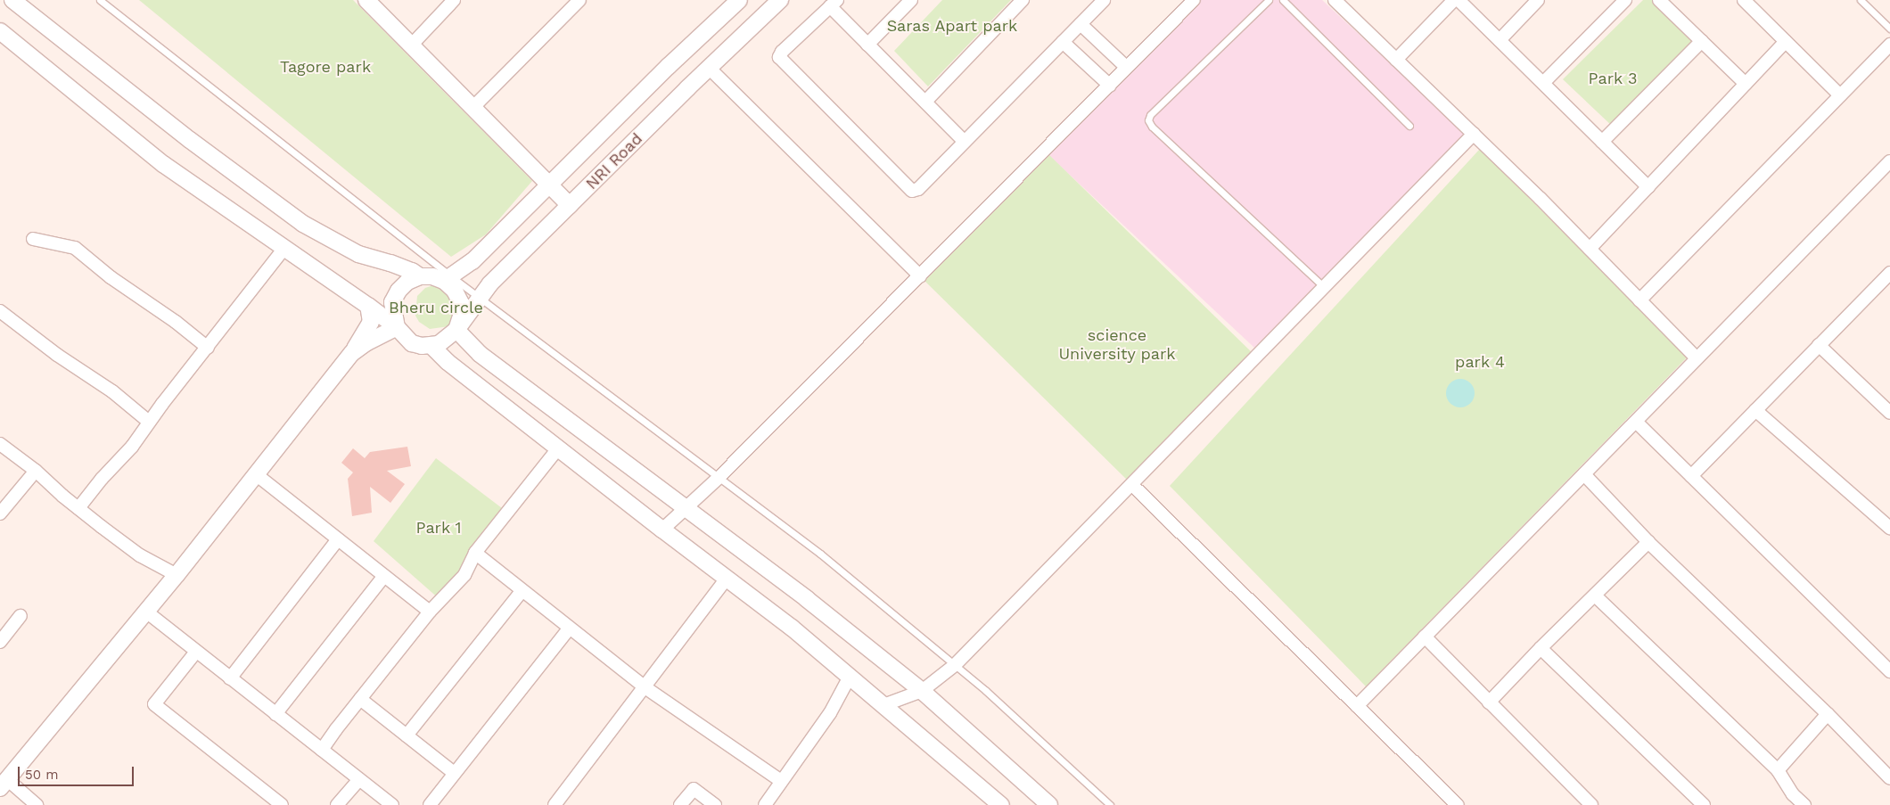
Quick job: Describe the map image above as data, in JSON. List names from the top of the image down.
{
  "streets": {
    "street": ["NRI Road"]
  },
  "parks": [
    "Saras Apart park",
    "Tagore park",
    "Park 3",
    "Bheru circle",
    "science University park",
    "park 4",
    "Park 1"
  ],
  "scale_bar": "50 m"
}
